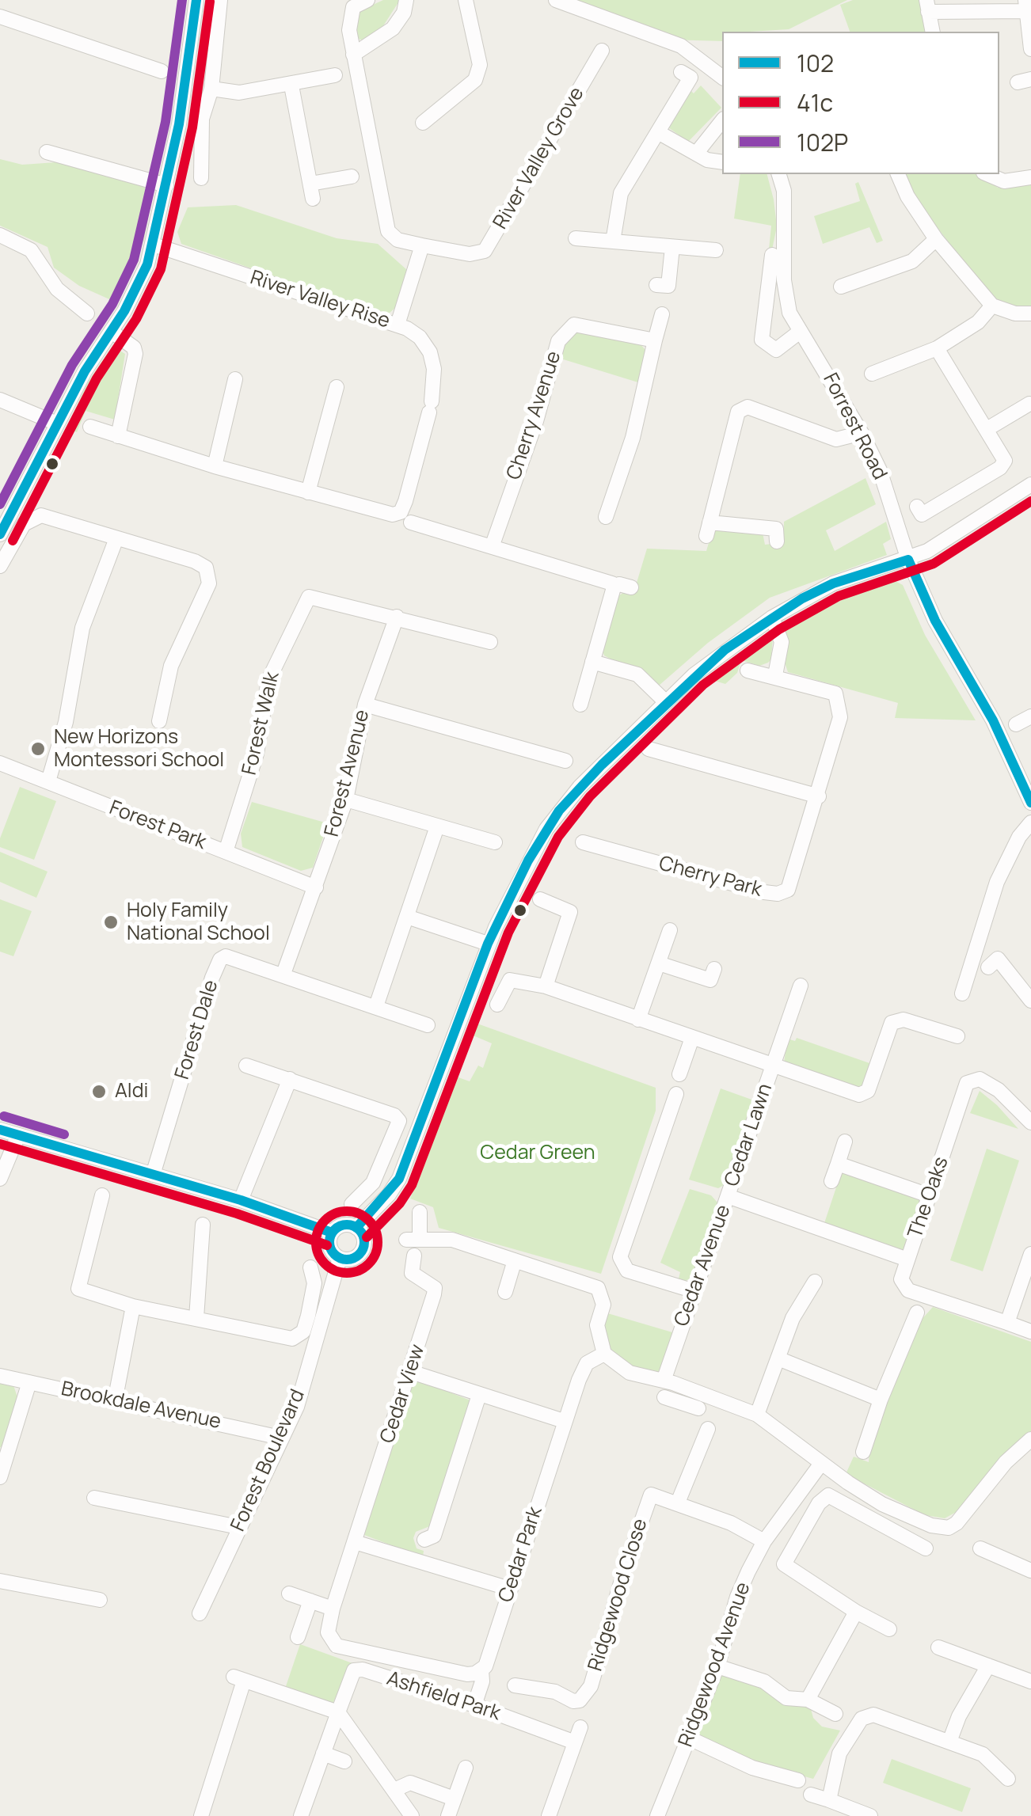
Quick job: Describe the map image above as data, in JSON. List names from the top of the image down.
{
  "streets": {
    "street": [
      "River Valley Grove",
      "River Valley Rise",
      "Cherry Avenue",
      "Forrest Road",
      "Forest Walk",
      "Forest Avenue",
      "Forest Park",
      "Cherry Park",
      "Forest Dale",
      "Cedar Lawn",
      "The Oaks",
      "Cedar Avenue",
      "Cedar View",
      "Brookdale Avenue",
      "Forest Boulevard",
      "Cedar Park",
      "Ridgewood Close",
      "Ridgewood Avenue",
      "Ashfield Park"
    ]
  },
  "crossings": [
    ["Forest Walk", "Forest Avenue"],
    ["Forest Walk", "Forest Park"],
    ["Forest Avenue", "Forest Park"],
    ["Forest Avenue", "Forest Dale"],
    ["Cedar Lawn", "Cedar Avenue"],
    ["The Oaks", "Cedar Avenue"],
    ["Brookdale Avenue", "Forest Boulevard"],
    ["Cedar Park", "Ashfield Park"],
    ["Ridgewood Close", "Ridgewood Avenue"]
  ],
  "parks": ["Cedar Green"],
  "places": ["New Horizons Montessori School", "Holy Family National School", "Aldi"],
  "lines": ["transit line 102", "transit line 102P", "transit line 41c"],
  "legend": ["102", "41c", "102P"]
}
